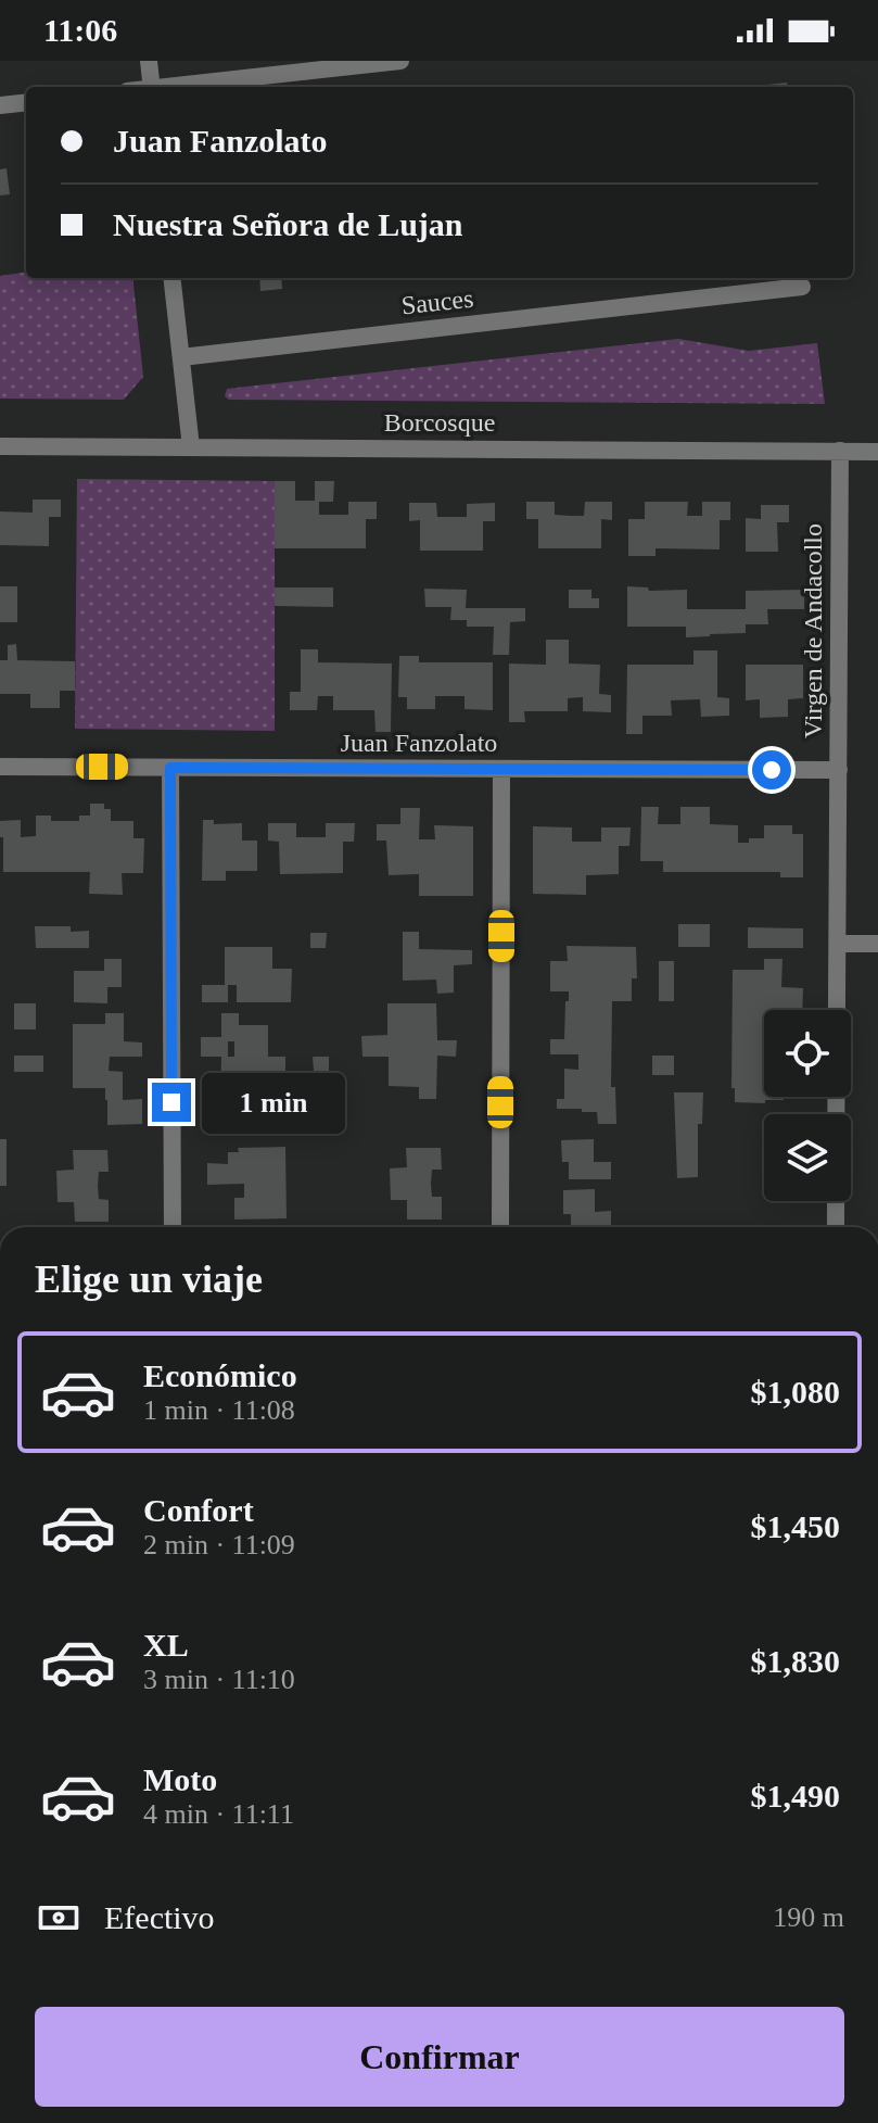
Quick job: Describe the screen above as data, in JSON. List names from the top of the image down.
{
  "streets": {
    "street": [
      "Sauces",
      "Borcosque",
      "Virgen de Andacollo",
      "Juan Fanzolato"
    ]
  },
  "crossings": [
    ["Borcosque", "Virgen de Andacollo"],
    ["Virgen de Andacollo", "Juan Fanzolato"]
  ],
  "page": {
    "status": "11:06",
    "banner": ["Juan Fanzolato", "Nuestra Señora de Lujan"],
    "bubble": "1 min",
    "heading": "Elige un viaje",
    "list": [
      {
        "name": "Económico",
        "note": "1 min · 11:08",
        "value": "$1,080"
      },
      {
        "name": "Confort",
        "note": "2 min · 11:09",
        "value": "$1,450"
      },
      {
        "name": "XL",
        "note": "3 min · 11:10",
        "value": "$1,830"
      },
      {
        "name": "Moto",
        "note": "4 min · 11:11",
        "value": "$1,490"
      }
    ],
    "pay": ["Efectivo", "190 m"],
    "buttons": "Confirmar"
  }
}
